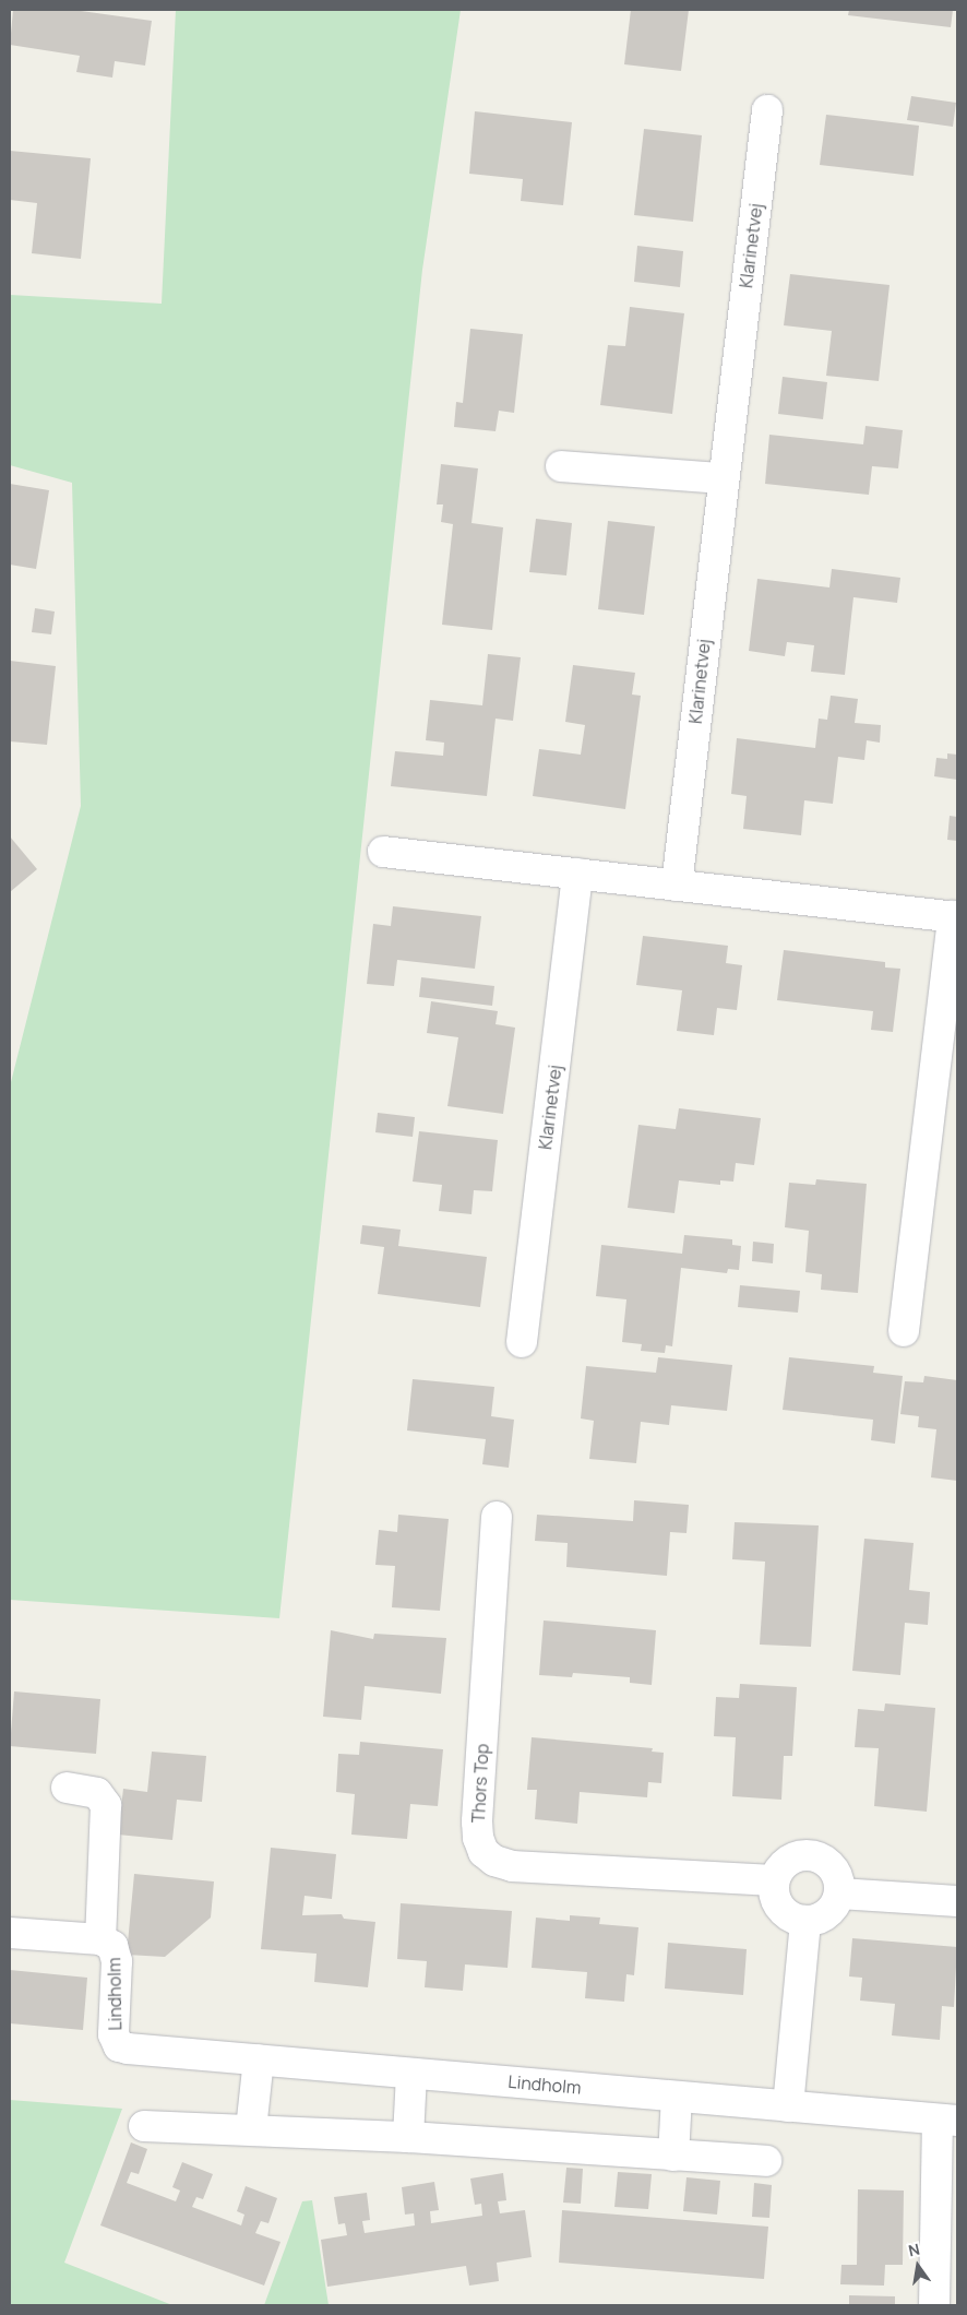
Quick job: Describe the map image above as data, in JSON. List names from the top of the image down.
{
  "streets": {
    "street": ["Klarinetvej", "Thors Top", "Lindholm"]
  },
  "north": "top"
}
